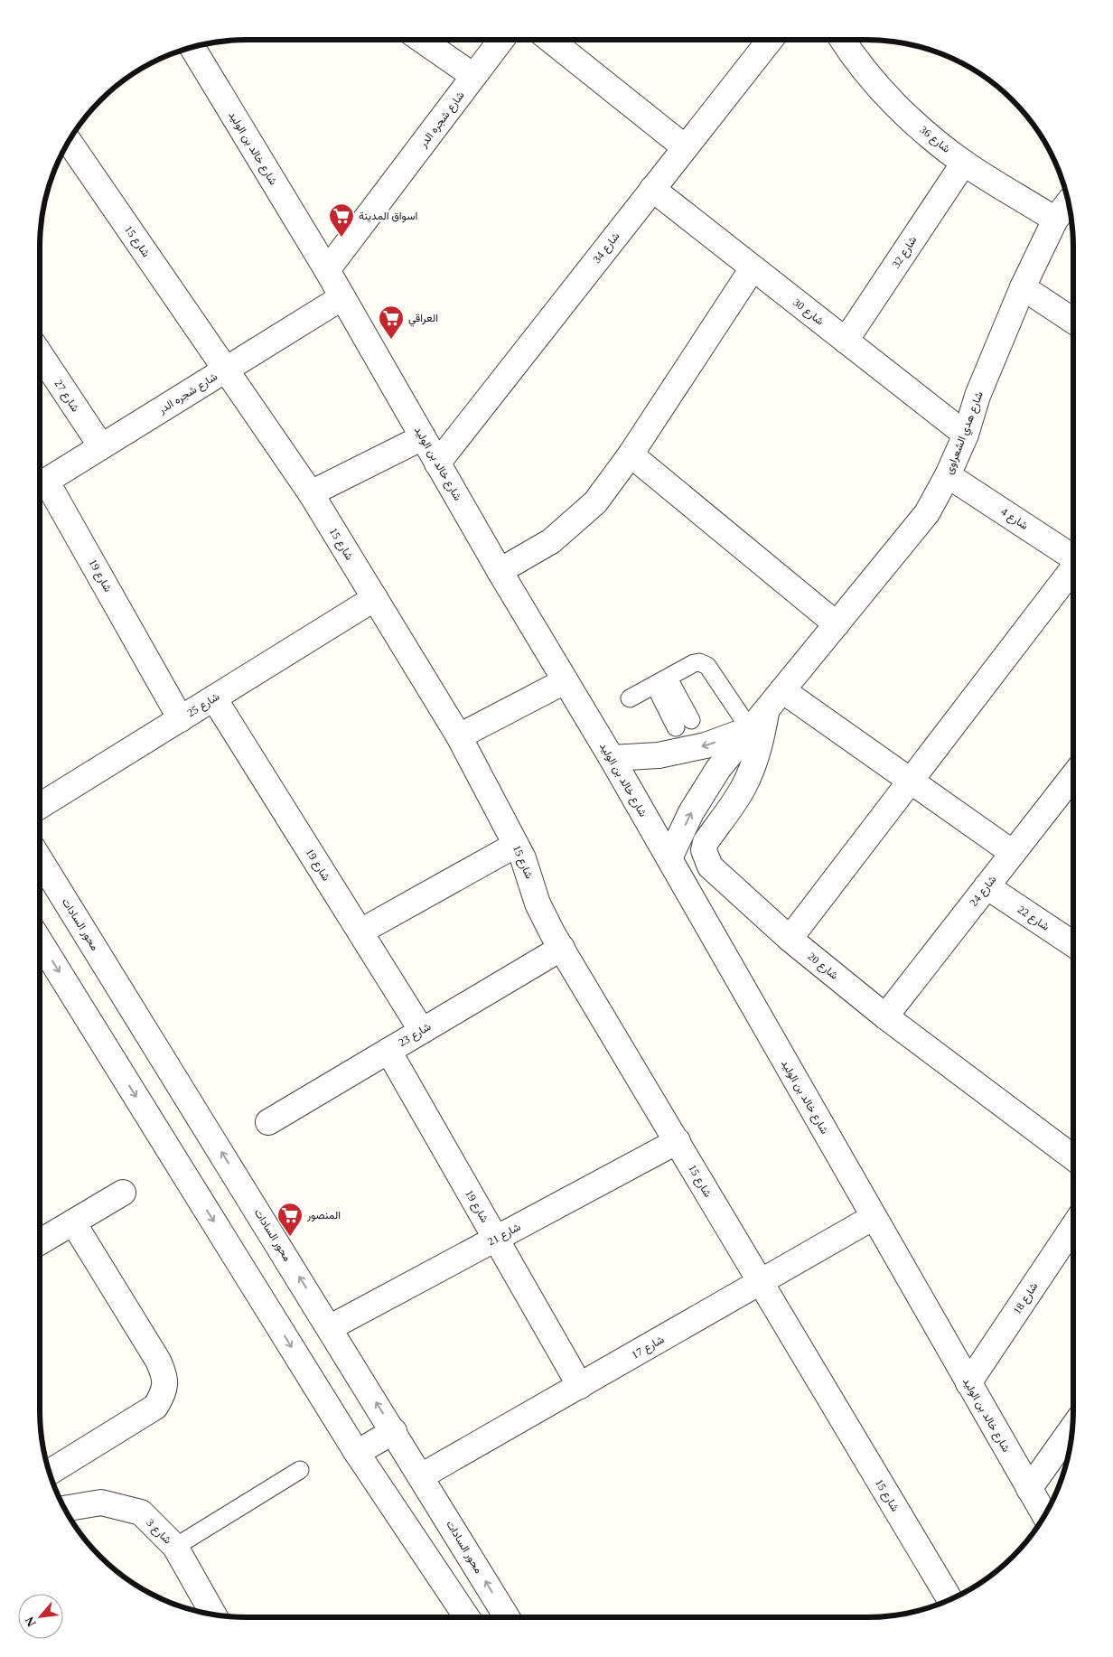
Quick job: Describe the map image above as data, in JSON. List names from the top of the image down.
{
  "streets": {
    "street": [
      "شارع شجره الدر",
      "شارع 36",
      "شارع خالد بن الوليد",
      "شارع 15",
      "شارع 34",
      "شارع 32",
      "شارع 30",
      "شارع 27",
      "شارع هدي الشعراوى",
      "شارع 4",
      "شارع 19",
      "شارع 25",
      "شارع 24",
      "شارع 22",
      "محور السادات",
      "شارع 20",
      "شارع 23",
      "شارع 21",
      "شارع 18",
      "شارع 17",
      "شارع 3"
    ]
  },
  "crossings": [
    ["شارع شجره الدر", "شارع خالد بن الوليد"],
    ["شارع شجره الدر", "شارع 15"],
    ["شارع شجره الدر", "شارع 27"],
    ["شارع شجره الدر", "شارع 19"],
    ["شارع 36", "شارع 32"],
    ["شارع 36", "شارع هدي الشعراوى"],
    ["شارع خالد بن الوليد", "شارع 34"],
    ["شارع خالد بن الوليد", "شارع هدي الشعراوى"],
    ["شارع خالد بن الوليد", "شارع 18"],
    ["شارع خالد بن الوليد", "شارع 17"],
    ["شارع 15", "شارع 25"],
    ["شارع 15", "شارع 23"],
    ["شارع 15", "شارع 21"],
    ["شارع 15", "شارع 17"],
    ["شارع 34", "شارع 30"],
    ["شارع 32", "شارع 30"],
    ["شارع 30", "شارع هدي الشعراوى"],
    ["شارع هدي الشعراوى", "شارع 4"],
    ["شارع هدي الشعراوى", "شارع 20"],
    ["شارع 19", "شارع 25"],
    ["شارع 19", "شارع 23"],
    ["شارع 19", "شارع 21"],
    ["شارع 19", "شارع 17"],
    ["شارع 24", "شارع 22"],
    ["شارع 24", "شارع 20"],
    ["محور السادات", "شارع 21"],
    ["محور السادات", "شارع 17"]
  ],
  "places": {
    "supermarket": ["اسواق المدينة", "العراقي", "المنصور"]
  },
  "north": "bottom left"
}
